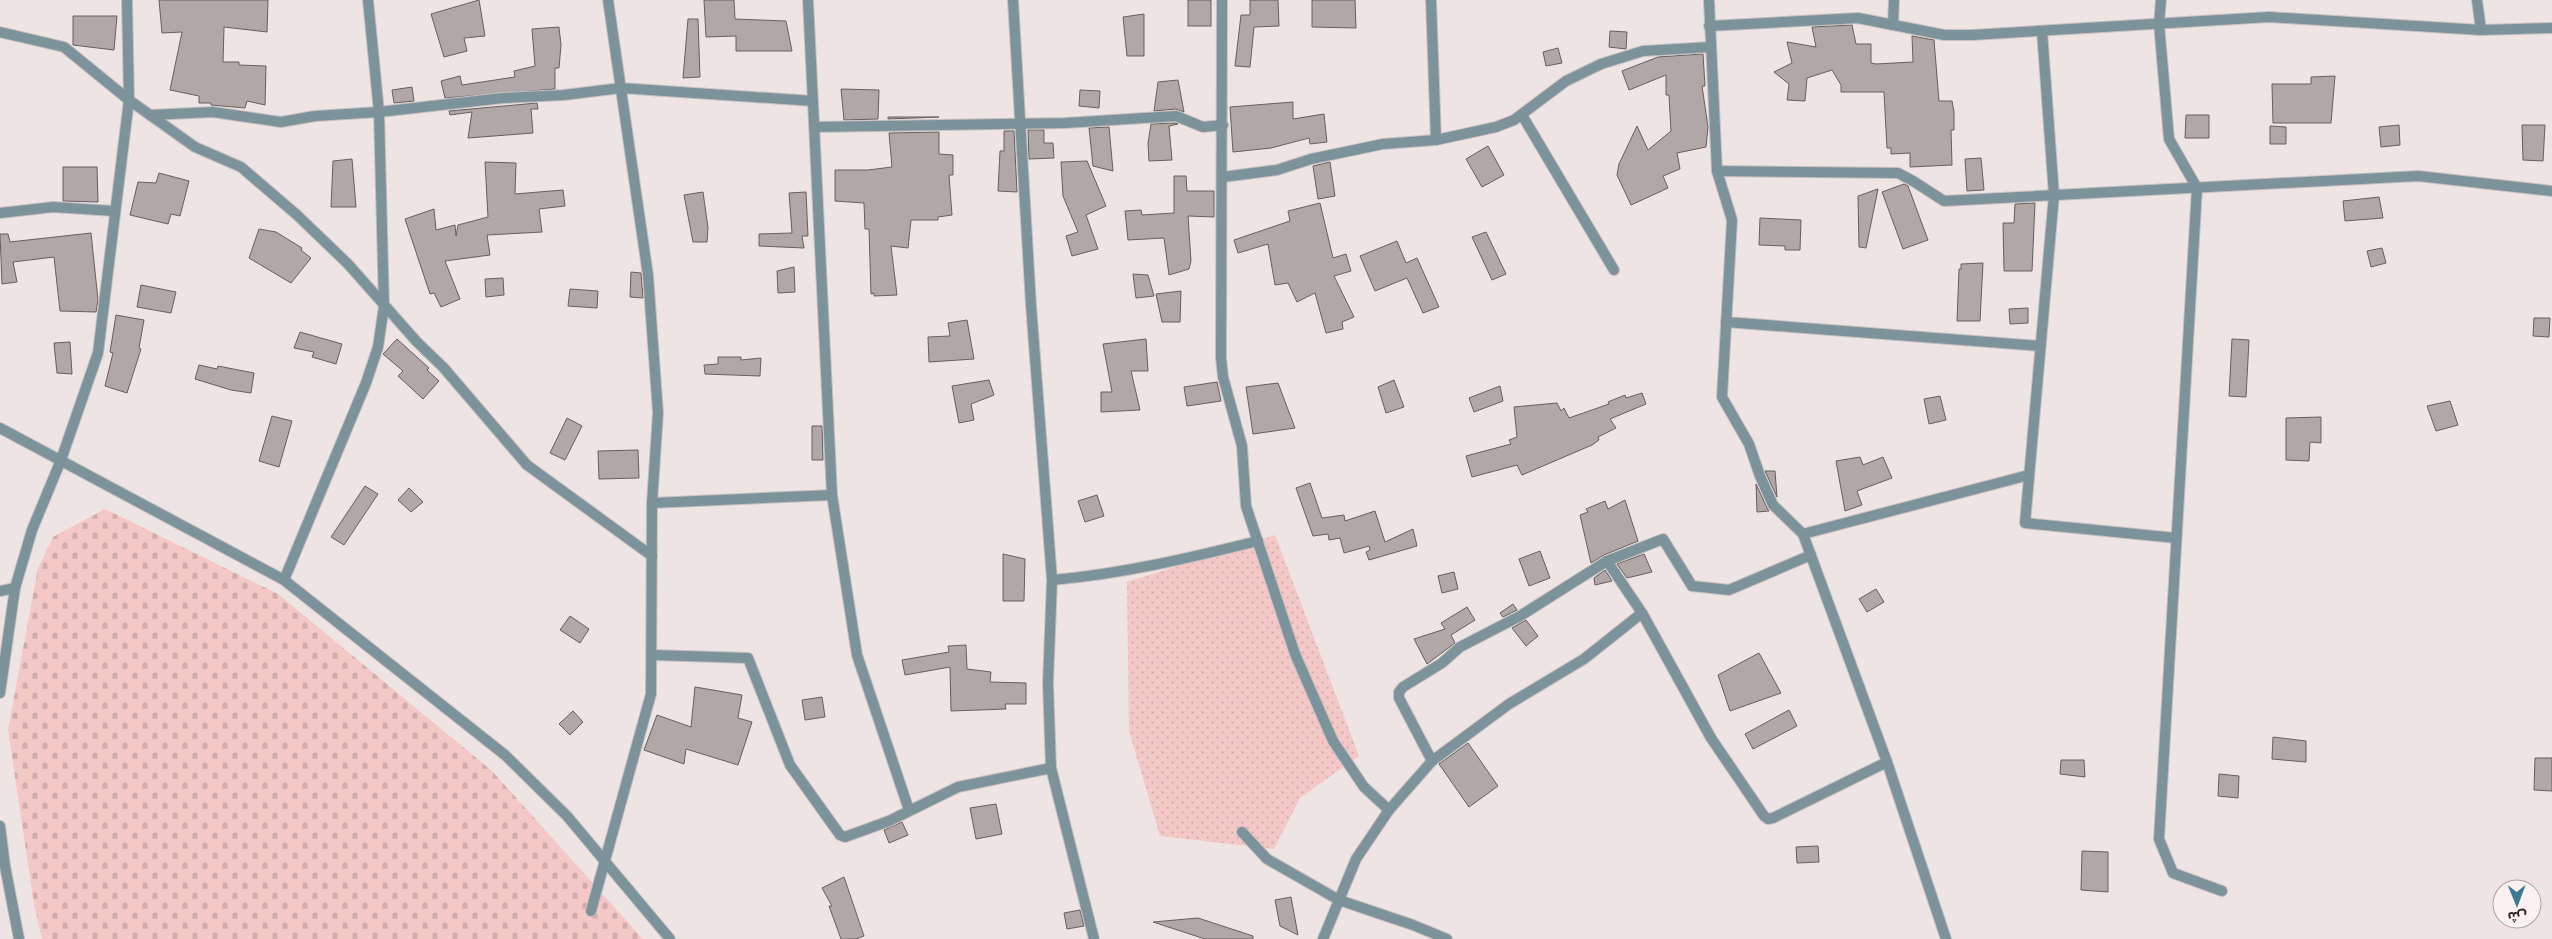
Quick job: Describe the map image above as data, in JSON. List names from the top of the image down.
{
  "north": "bottom"
}
